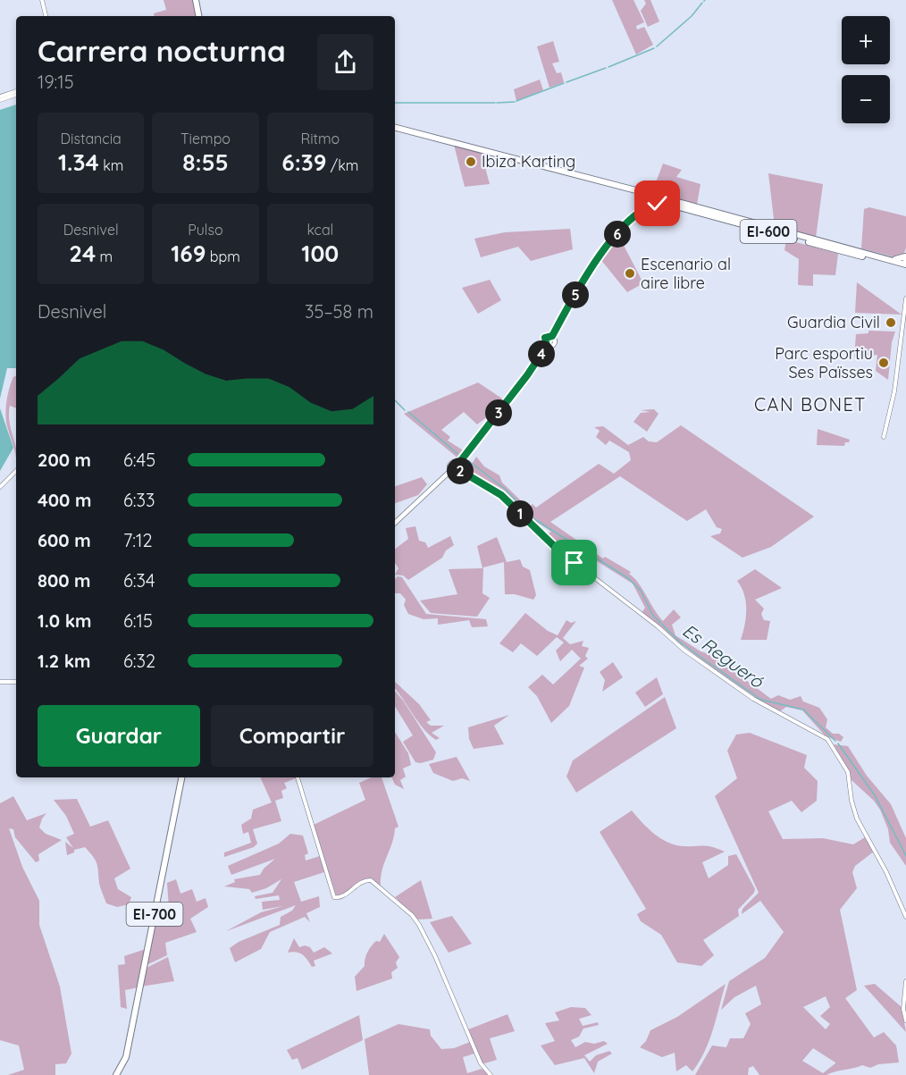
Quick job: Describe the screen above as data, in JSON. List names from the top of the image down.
{
  "streets": {
    "main road": ["EI-600", "EI-700"]
  },
  "districts": ["CAN BONET"],
  "water": ["Es Regueró"],
  "places": [
    "Ibiza Karting",
    "Escenario al aire libre",
    "Guardia Civil",
    "Parc esportiu Ses Païsses"
  ],
  "page": {
    "map_buttons": ["+", "−"],
    "heading": ["Carrera nocturna", "19:15"],
    "stats": [
      ["Distancia", "1.34 km"],
      ["Tiempo", "8:55"],
      ["Ritmo", "6:39 /km"],
      ["Desnivel", "24 m"],
      ["Pulso", "169 bpm"],
      ["kcal", "100"]
    ],
    "pins": [
      "6",
      "5",
      "4",
      "3",
      "2",
      "1"
    ],
    "chart": ["Desnivel", "35–58 m"],
    "list": [
      {
        "name": "200 m",
        "note": "6:45"
      },
      {
        "name": "400 m",
        "note": "6:33"
      },
      {
        "name": "600 m",
        "note": "7:12"
      },
      {
        "name": "800 m",
        "note": "6:34"
      },
      {
        "name": "1.0 km",
        "note": "6:15"
      },
      {
        "name": "1.2 km",
        "note": "6:32"
      }
    ],
    "buttons": ["Guardar", "Compartir"]
  }
}
